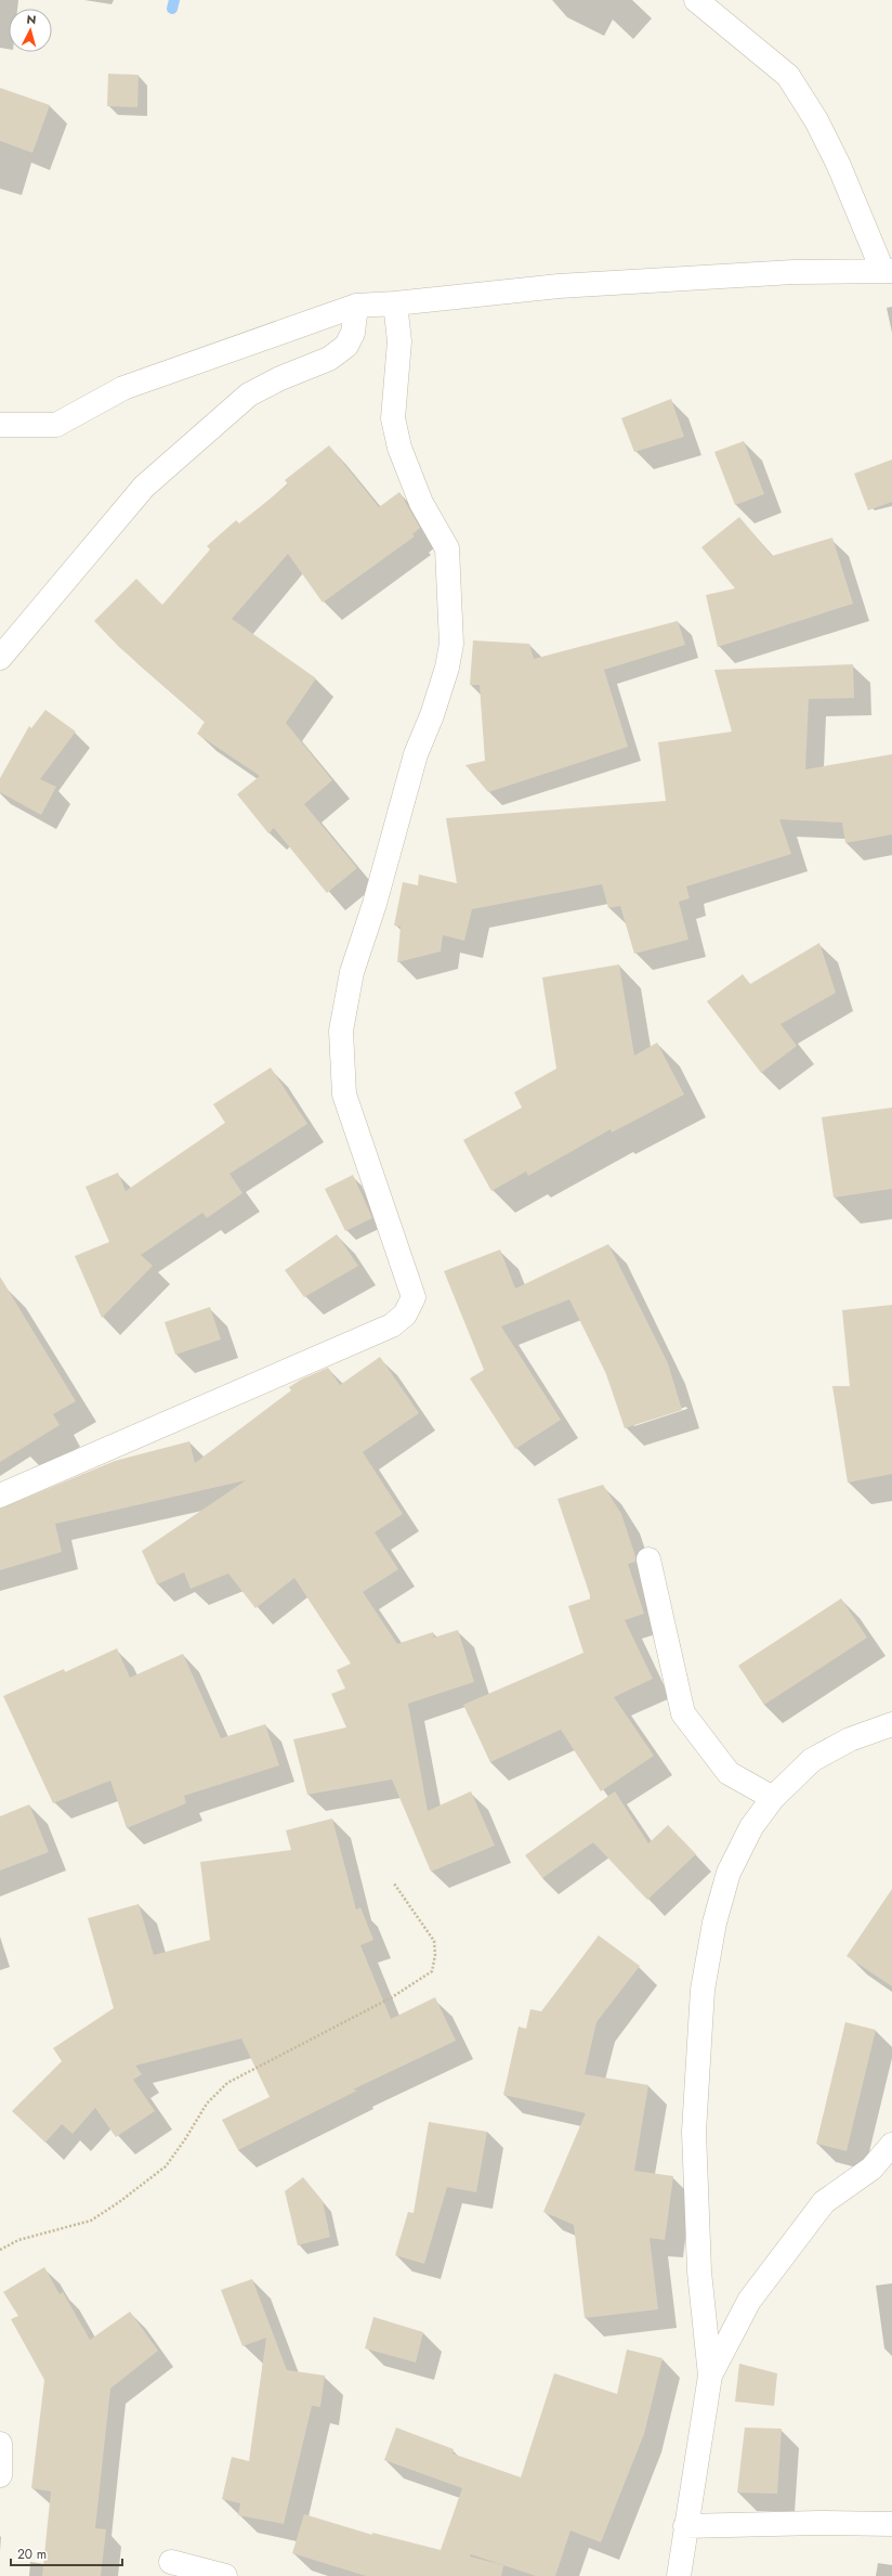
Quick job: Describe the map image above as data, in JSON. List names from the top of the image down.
{
  "scale_bar": "20 m",
  "north": "top"
}
